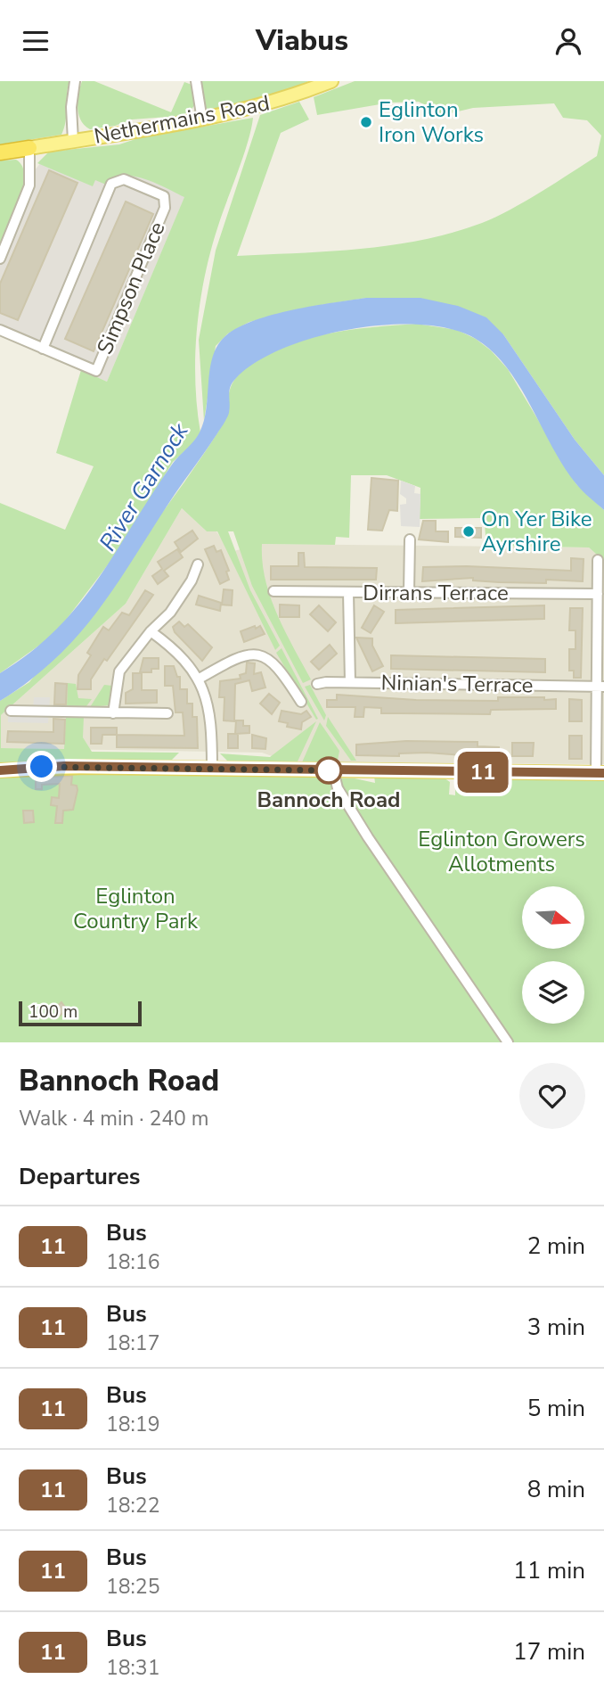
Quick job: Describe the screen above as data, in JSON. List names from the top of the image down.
{
  "streets": {
    "main road": ["Nethermains Road"],
    "street": ["Simpson Place", "Dirrans Terrace", "Ninian's Terrace"]
  },
  "water": ["River Garnock"],
  "parks": ["Eglinton Growers Allotments", "Eglinton Country Park"],
  "places": ["Eglinton Iron Works", "On Yer Bike Ayrshire", "Bannoch Road"],
  "lines": ["bus line 11"],
  "scale_bar": "100 m",
  "north": "right",
  "page": {
    "header": "Viabus",
    "on_map": "11",
    "scale": "100 m",
    "heading": [
      ["Bannoch Road", "Walk · 4 min · 240 m"],
      "Departures"
    ],
    "list": [
      {
        "mark": "11",
        "name": "Bus",
        "note": "18:16",
        "value": "2 min"
      },
      {
        "mark": "11",
        "name": "Bus",
        "note": "18:17",
        "value": "3 min"
      },
      {
        "mark": "11",
        "name": "Bus",
        "note": "18:19",
        "value": "5 min"
      },
      {
        "mark": "11",
        "name": "Bus",
        "note": "18:22",
        "value": "8 min"
      },
      {
        "mark": "11",
        "name": "Bus",
        "note": "18:25",
        "value": "11 min"
      },
      {
        "mark": "11",
        "name": "Bus",
        "note": "18:31",
        "value": "17 min"
      }
    ]
  }
}
